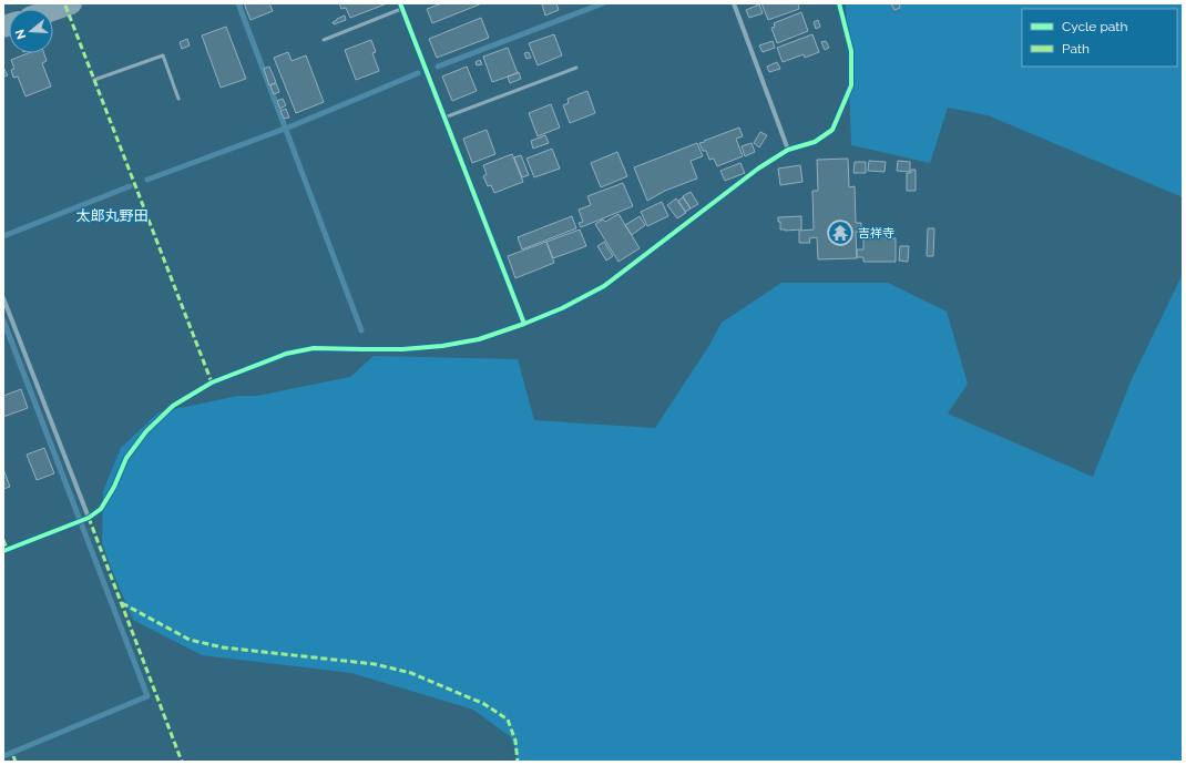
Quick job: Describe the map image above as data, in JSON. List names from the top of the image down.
{
  "districts": ["太郎丸野田"],
  "places": {
    "temple": ["吉祥寺"]
  },
  "legend": ["Cycle path", "Path"],
  "north": "left"
}
